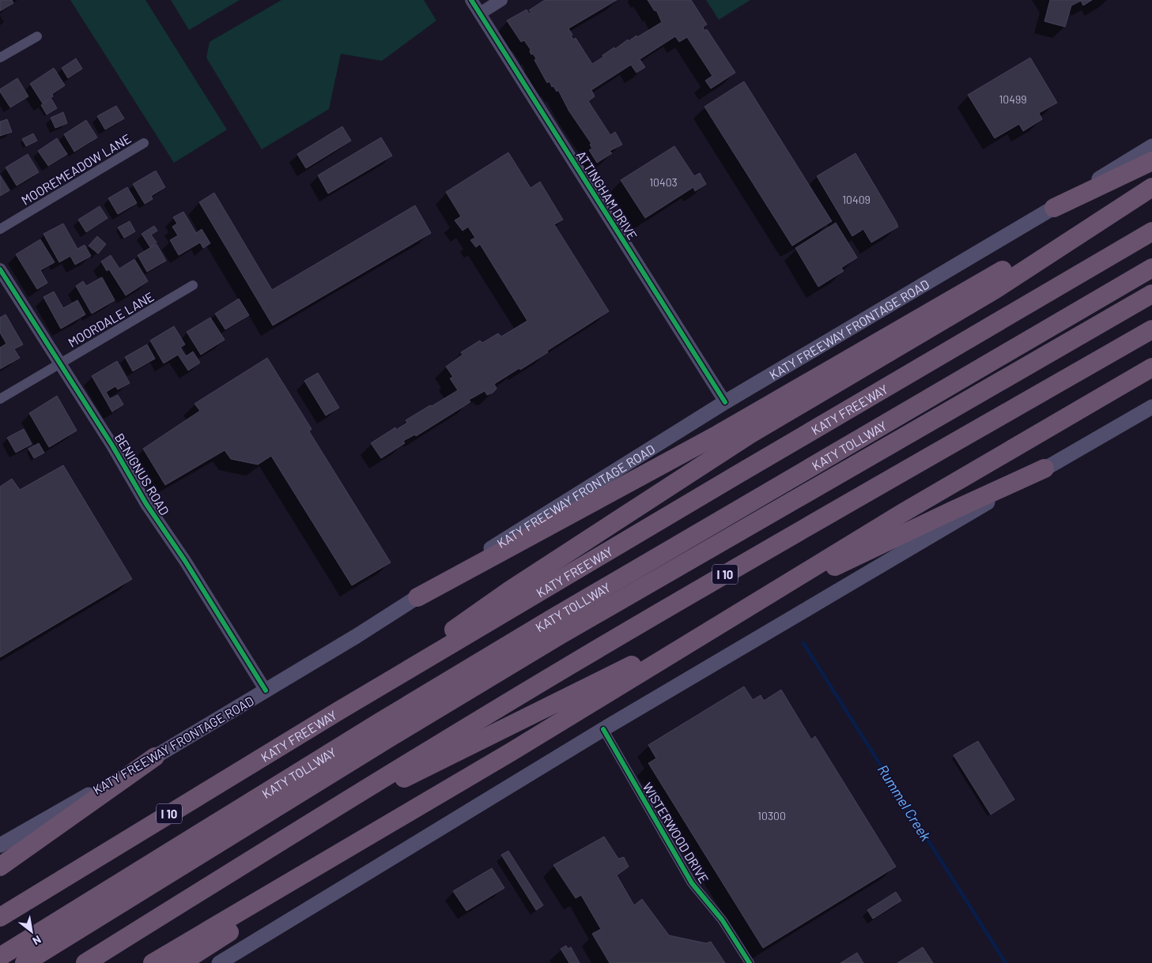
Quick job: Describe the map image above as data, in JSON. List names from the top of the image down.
{
  "streets": {
    "highway": ["KATY FREEWAY", "KATY TOLLWAY", "I 10"],
    "main road": ["KATY FREEWAY FRONTAGE ROAD"],
    "street": [
      "MOOREMEADOW LANE",
      "ATTINGHAM DRIVE",
      "MOORDALE LANE",
      "BENIGNUS ROAD",
      "WISTERWOOD DRIVE"
    ]
  },
  "crossings": [
    ["ATTINGHAM DRIVE", "KATY FREEWAY FRONTAGE ROAD"],
    ["MOORDALE LANE", "BENIGNUS ROAD"],
    ["KATY FREEWAY FRONTAGE ROAD", "BENIGNUS ROAD"]
  ],
  "water": ["Rummel Creek"],
  "house_numbers": [
    "10499",
    "10403",
    "10409",
    "10300"
  ],
  "north": "bottom right"
}
